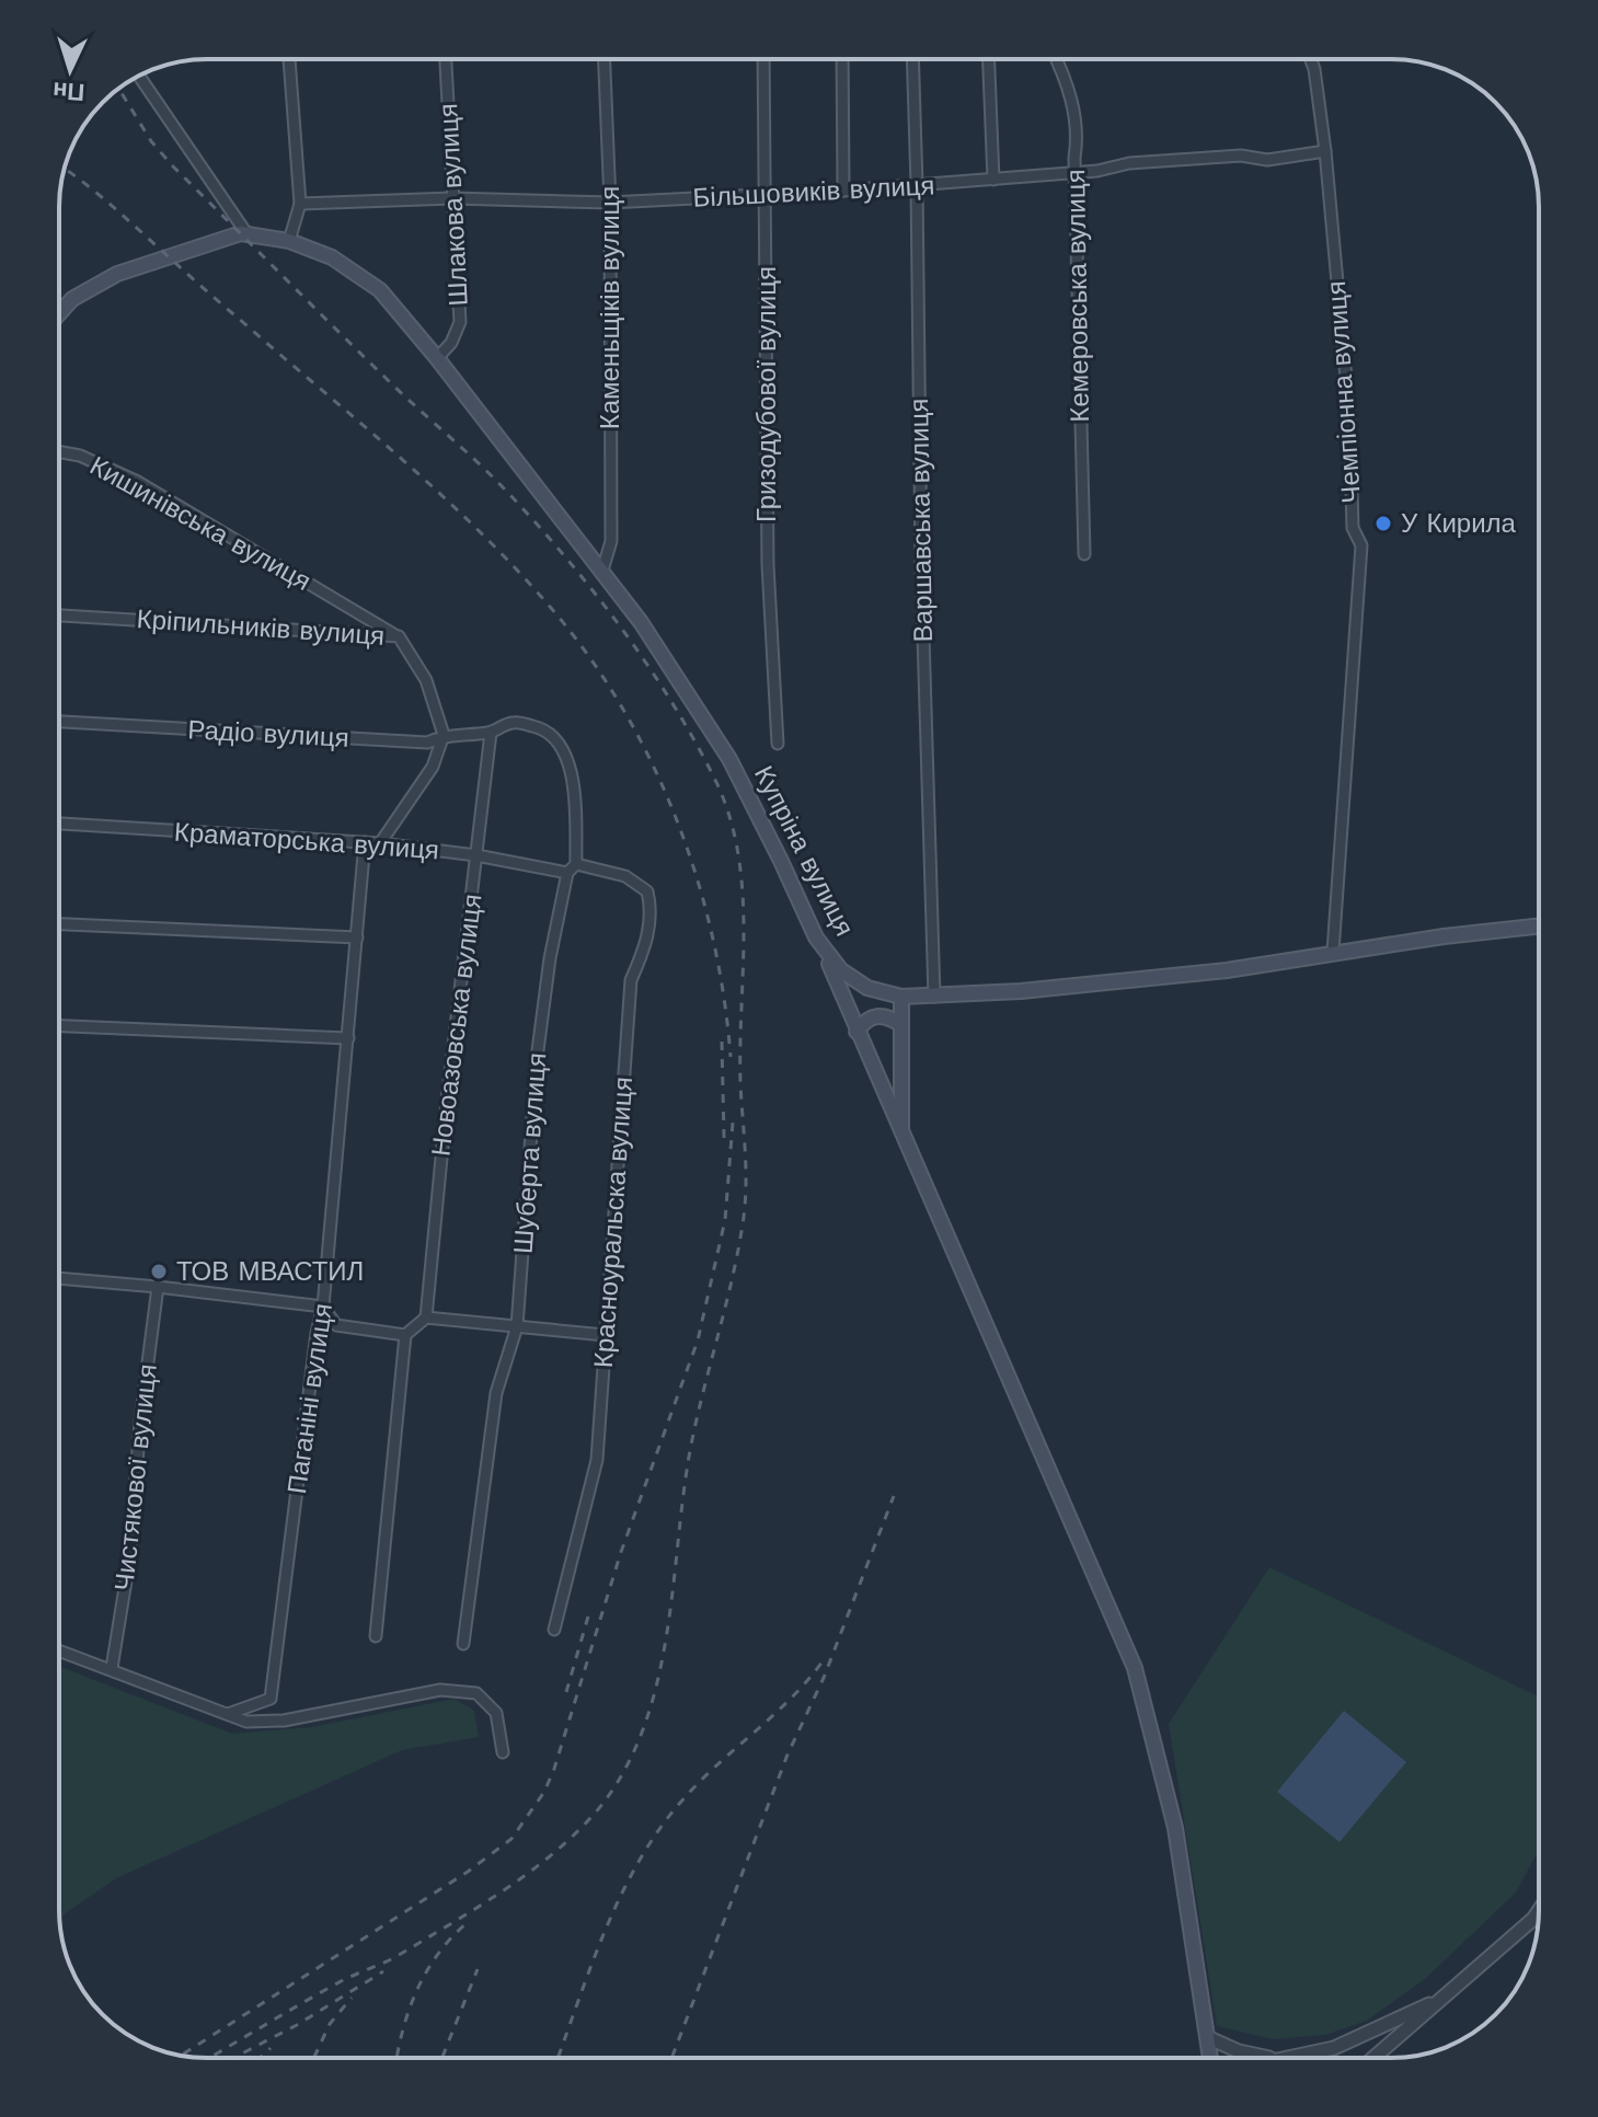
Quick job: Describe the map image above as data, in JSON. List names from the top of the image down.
{
  "streets": {
    "main road": ["Купріна вулиця"],
    "street": [
      "Більшовиків вулиця",
      "Шлакова вулиця",
      "Кемеровська вулиця",
      "Каменьщіків вулиця",
      "Чемпіонна вулиця",
      "Гризодубової вулиця",
      "Варшавська вулиця",
      "Кишинівська вулиця",
      "Кріпильників вулиця",
      "Радіо вулиця",
      "Краматорська вулиця",
      "Новоазовська вулиця",
      "Шуберта вулиця",
      "Красноуральска вулиця",
      "Паганіні вулиця",
      "Чистякової вулиця"
    ]
  },
  "crossings": [
    ["Більшовиків вулиця", "Шлакова вулиця"],
    ["Більшовиків вулиця", "Кемеровська вулиця"],
    ["Більшовиків вулиця", "Каменьщіків вулиця"],
    ["Більшовиків вулиця", "Чемпіонна вулиця"],
    ["Більшовиків вулиця", "Гризодубової вулиця"],
    ["Більшовиків вулиця", "Варшавська вулиця"],
    ["Шлакова вулиця", "Купріна вулиця"],
    ["Каменьщіків вулиця", "Купріна вулиця"],
    ["Чемпіонна вулиця", "Купріна вулиця"],
    ["Варшавська вулиця", "Купріна вулиця"],
    ["Кишинівська вулиця", "Кріпильників вулиця"],
    ["Кріпильників вулиця", "Радіо вулиця"],
    ["Радіо вулиця", "Новоазовська вулиця"],
    ["Краматорська вулиця", "Новоазовська вулиця"],
    ["Краматорська вулиця", "Шуберта вулиця"],
    ["Краматорська вулиця", "Паганіні вулиця"]
  ],
  "places": ["У Кирила", "ТОВ МВАСТИЛ"],
  "north": "bottom"
}
